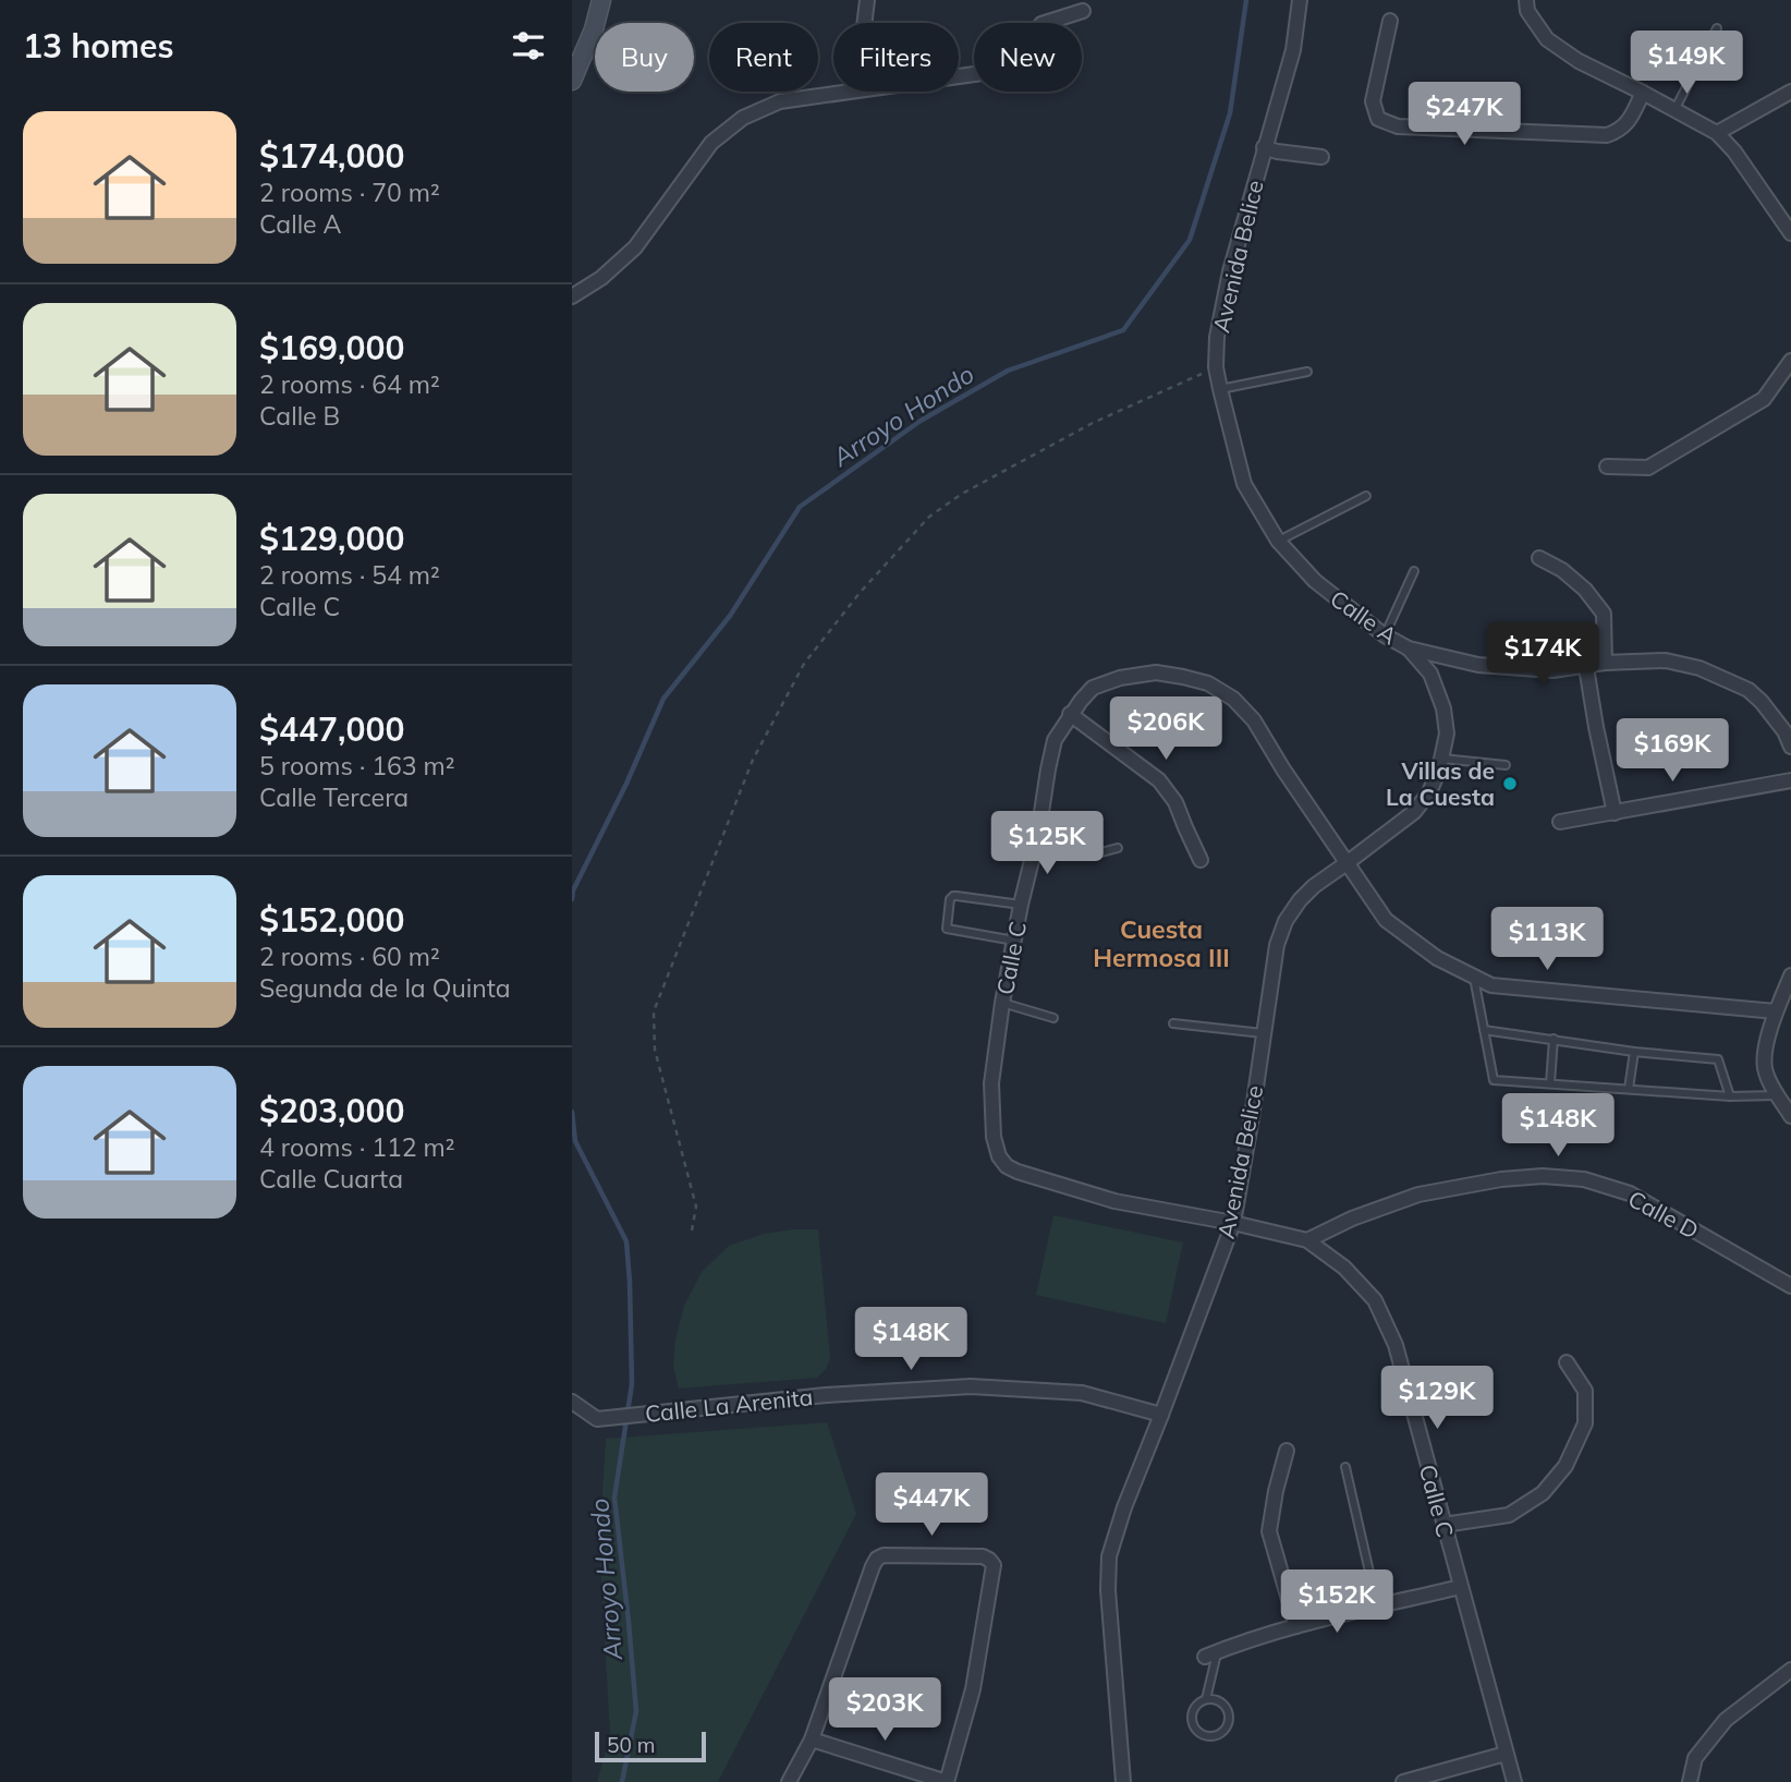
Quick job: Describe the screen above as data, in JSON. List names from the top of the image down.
{
  "streets": {
    "street": [
      "Avenida Belice",
      "Calle A",
      "Calle C",
      "Calle D",
      "Calle La Arenita"
    ]
  },
  "crossings": [
    ["Avenida Belice", "Calle A"],
    ["Avenida Belice", "Calle C"],
    ["Avenida Belice", "Calle La Arenita"],
    ["Calle C", "Calle D"]
  ],
  "districts": ["Cuesta Hermosa III"],
  "water": ["Arroyo Hondo"],
  "places": ["Villas de La Cuesta"],
  "scale_bar": "50 m",
  "page": {
    "heading": "13 homes",
    "chip": [
      "Buy",
      "Rent",
      "Filters",
      "New"
    ],
    "price": [
      "$149K",
      "$247K",
      "$174K",
      "$206K",
      "$169K",
      "$125K",
      "$113K",
      "$148K",
      "$148K",
      "$129K",
      "$447K",
      "$152K",
      "$203K"
    ],
    "list": [
      {
        "name": "$174,000",
        "note": "2 rooms · 70 m² · Calle A"
      },
      {
        "name": "$169,000",
        "note": "2 rooms · 64 m² · Calle B"
      },
      {
        "name": "$129,000",
        "note": "2 rooms · 54 m² · Calle C"
      },
      {
        "name": "$447,000",
        "note": "5 rooms · 163 m² · Calle Tercera"
      },
      {
        "name": "$152,000",
        "note": "2 rooms · 60 m² · Segunda de la Quinta"
      },
      {
        "name": "$203,000",
        "note": "4 rooms · 112 m² · Calle Cuarta"
      }
    ],
    "scale": "50 m"
  }
}
